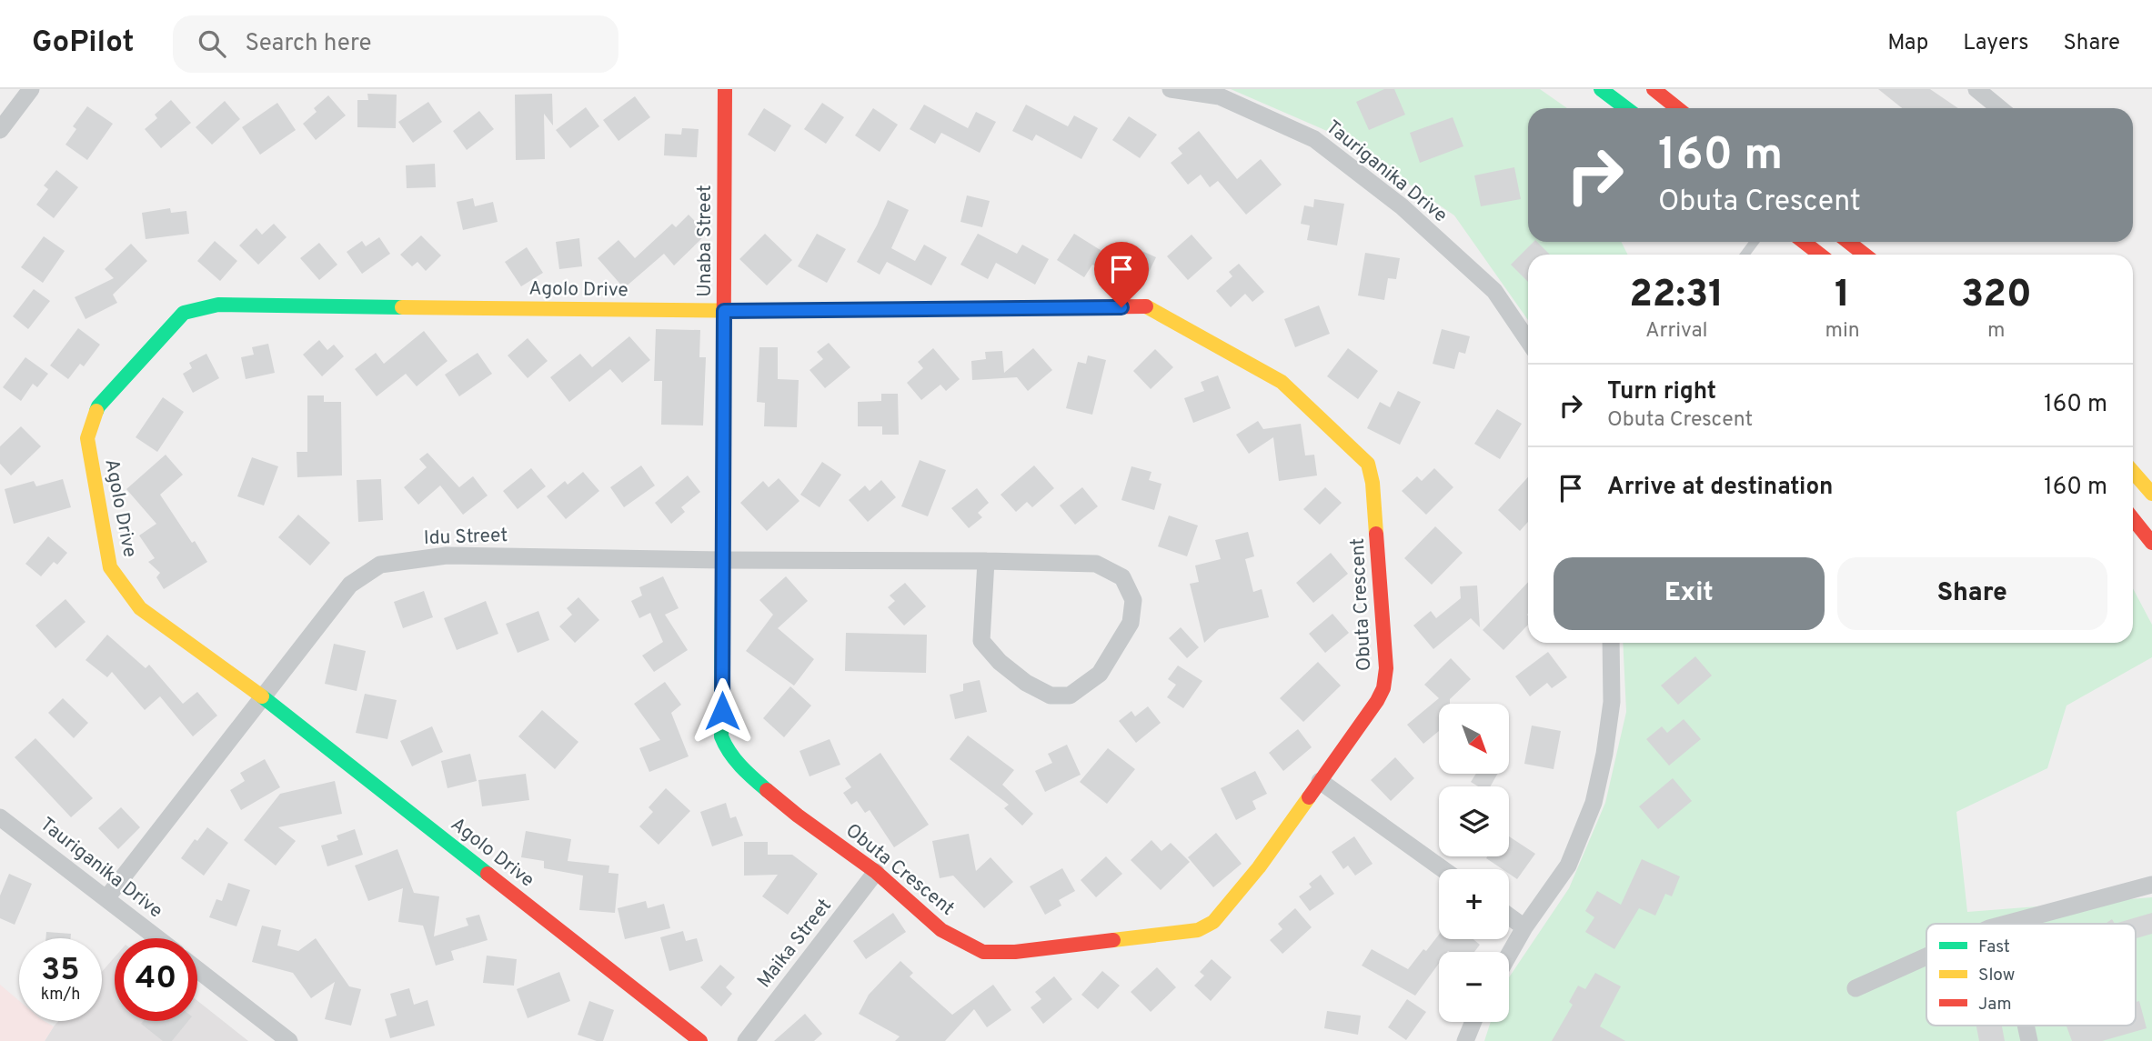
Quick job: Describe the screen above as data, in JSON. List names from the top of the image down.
{
  "streets": {
    "street": [
      "Tauriganika Drive",
      "Unaba Street",
      "Agolo Drive",
      "Idu Street",
      "Obuta Crescent",
      "Maika Street"
    ]
  },
  "crossings": [
    ["Tauriganika Drive", "Idu Street"],
    ["Unaba Street", "Agolo Drive"],
    ["Unaba Street", "Idu Street"],
    ["Unaba Street", "Obuta Crescent"],
    ["Agolo Drive", "Idu Street"],
    ["Agolo Drive", "Obuta Crescent"],
    ["Obuta Crescent", "Maika Street"]
  ],
  "legend": ["Fast", "Slow", "Jam"],
  "north": "bottom right",
  "page": {
    "header": "GoPilot",
    "search": "Search here",
    "nav": ["Map", "Layers", "Share"],
    "turn": ["160 m", "Obuta Crescent"],
    "eta": [
      "22:31",
      "Arrival",
      "1",
      "min",
      "320",
      "m"
    ],
    "list": [
      {
        "name": "Turn right",
        "note": "Obuta Crescent",
        "value": "160 m"
      },
      {
        "name": "Arrive at destination",
        "value": "160 m"
      }
    ],
    "buttons": ["Exit", "Share"],
    "map_buttons": ["+", "−"],
    "speed": "35 km/h",
    "limit": "40"
  }
}
